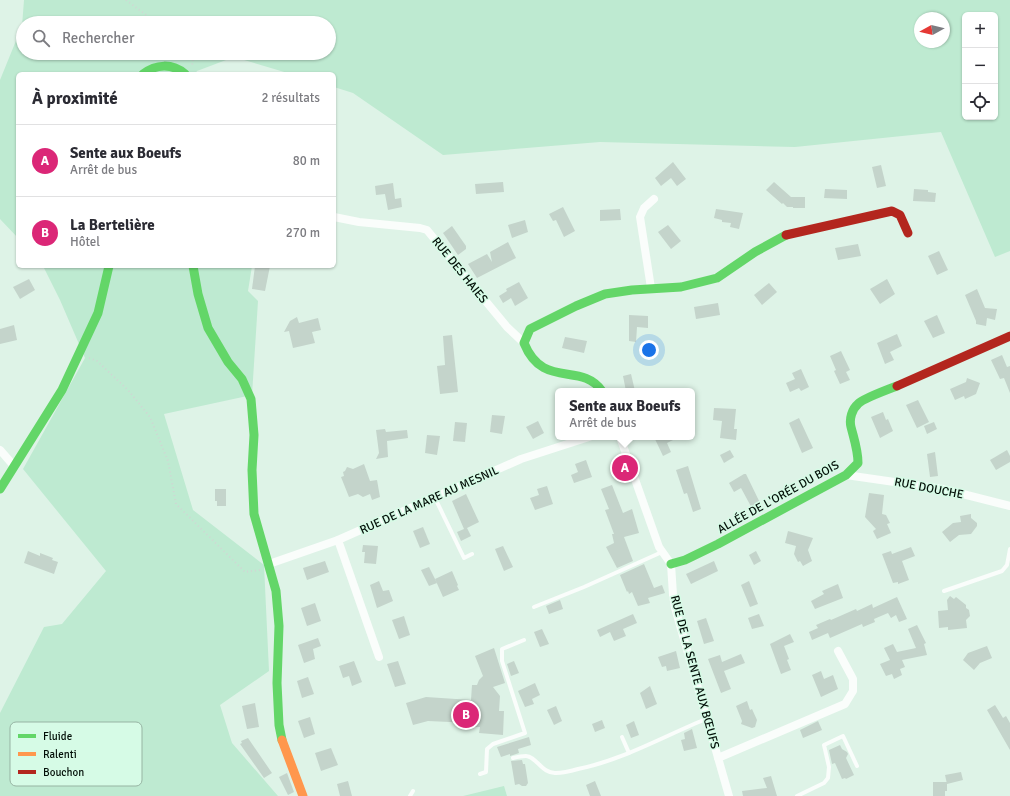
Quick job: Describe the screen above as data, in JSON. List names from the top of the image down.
{
  "streets": {
    "street": [
      "RUE DES HAIES",
      "RUE DOUCHE",
      "ALLÉE DE L'ORÉE DU BOIS",
      "RUE DE LA MARE AU MESNIL",
      "RUE DE LA SENTE AUX BŒUFS"
    ]
  },
  "crossings": [
    ["RUE DOUCHE", "ALLÉE DE L'ORÉE DU BOIS"],
    ["ALLÉE DE L'ORÉE DU BOIS", "RUE DE LA SENTE AUX BŒUFS"]
  ],
  "legend": ["Fluide", "Ralenti", "Bouchon"],
  "north": "left",
  "page": {
    "map_buttons": ["+", "−"],
    "search": "Rechercher",
    "heading": ["À proximité", "2 résultats"],
    "list": [
      {
        "mark": "A",
        "name": "Sente aux Boeufs",
        "note": "Arrêt de bus",
        "value": "80 m"
      },
      {
        "mark": "B",
        "name": "La Bertelière",
        "note": "Hôtel",
        "value": "270 m"
      }
    ],
    "popup": ["Sente aux Boeufs", "Arrêt de bus"],
    "pins": ["A", "B"]
  }
}
